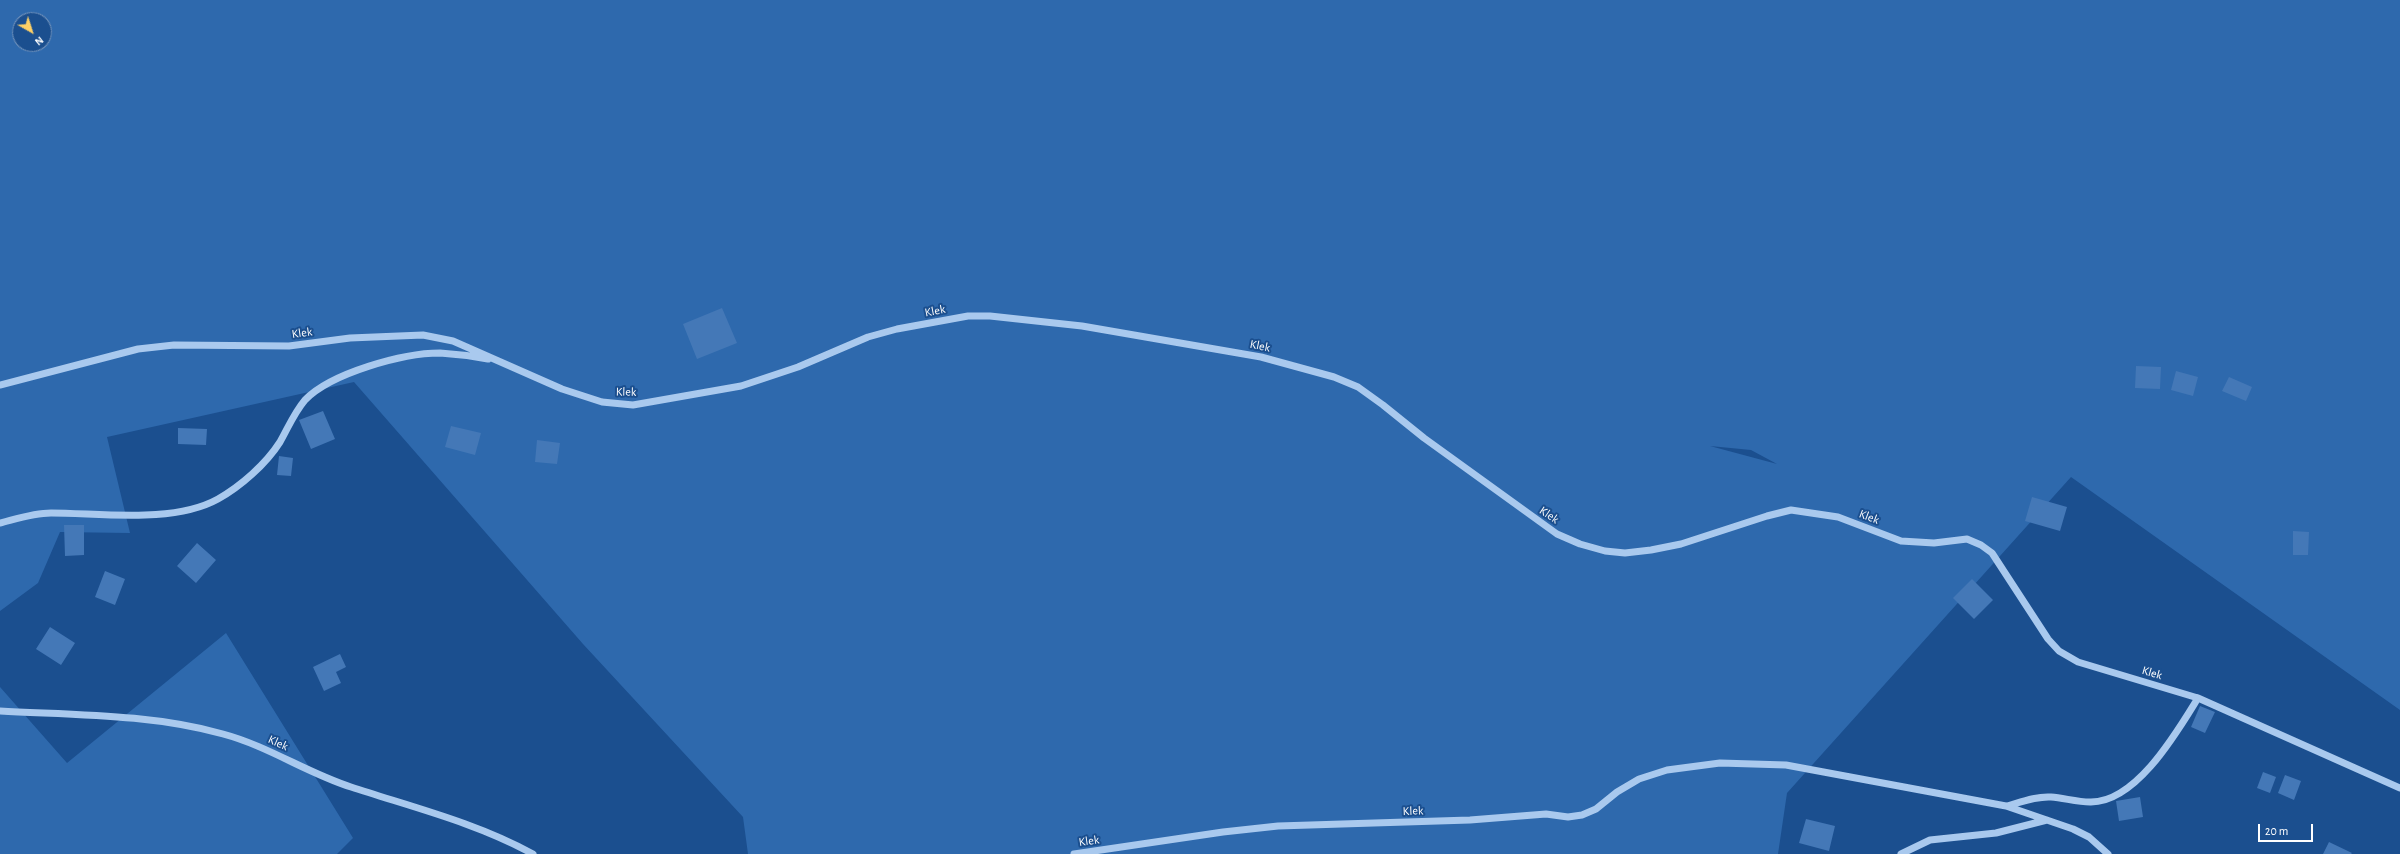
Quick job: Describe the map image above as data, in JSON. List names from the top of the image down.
{
  "streets": {
    "street": ["Klek"]
  },
  "scale_bar": "20 m",
  "north": "bottom right"
}
